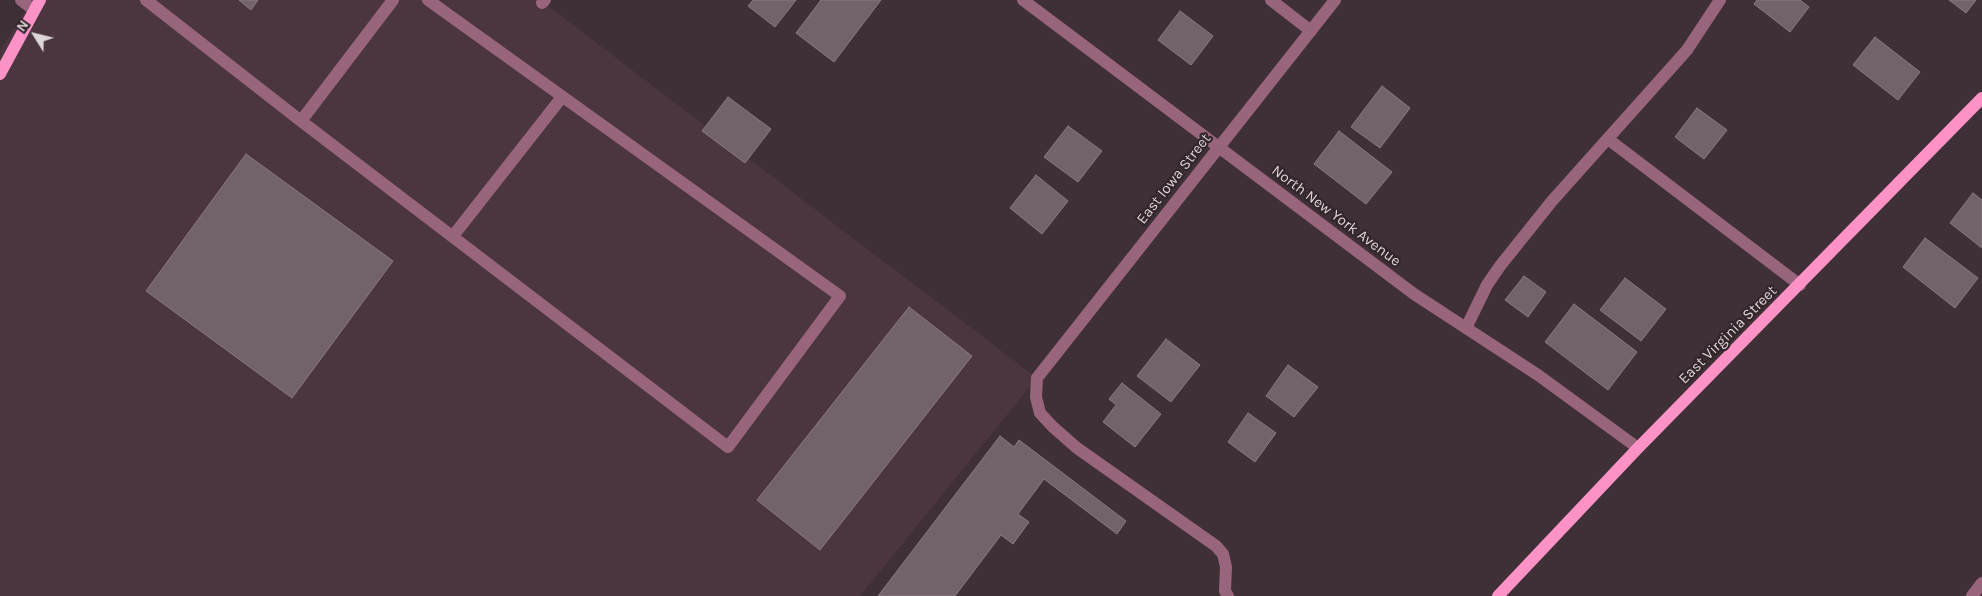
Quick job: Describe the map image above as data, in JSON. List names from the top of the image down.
{
  "streets": {
    "main road": ["East Virginia Street"],
    "street": ["East Iowa Street", "North New York Avenue"]
  },
  "crossings": [
    ["East Iowa Street", "North New York Avenue"],
    ["North New York Avenue", "East Virginia Street"]
  ],
  "north": "top left"
}
